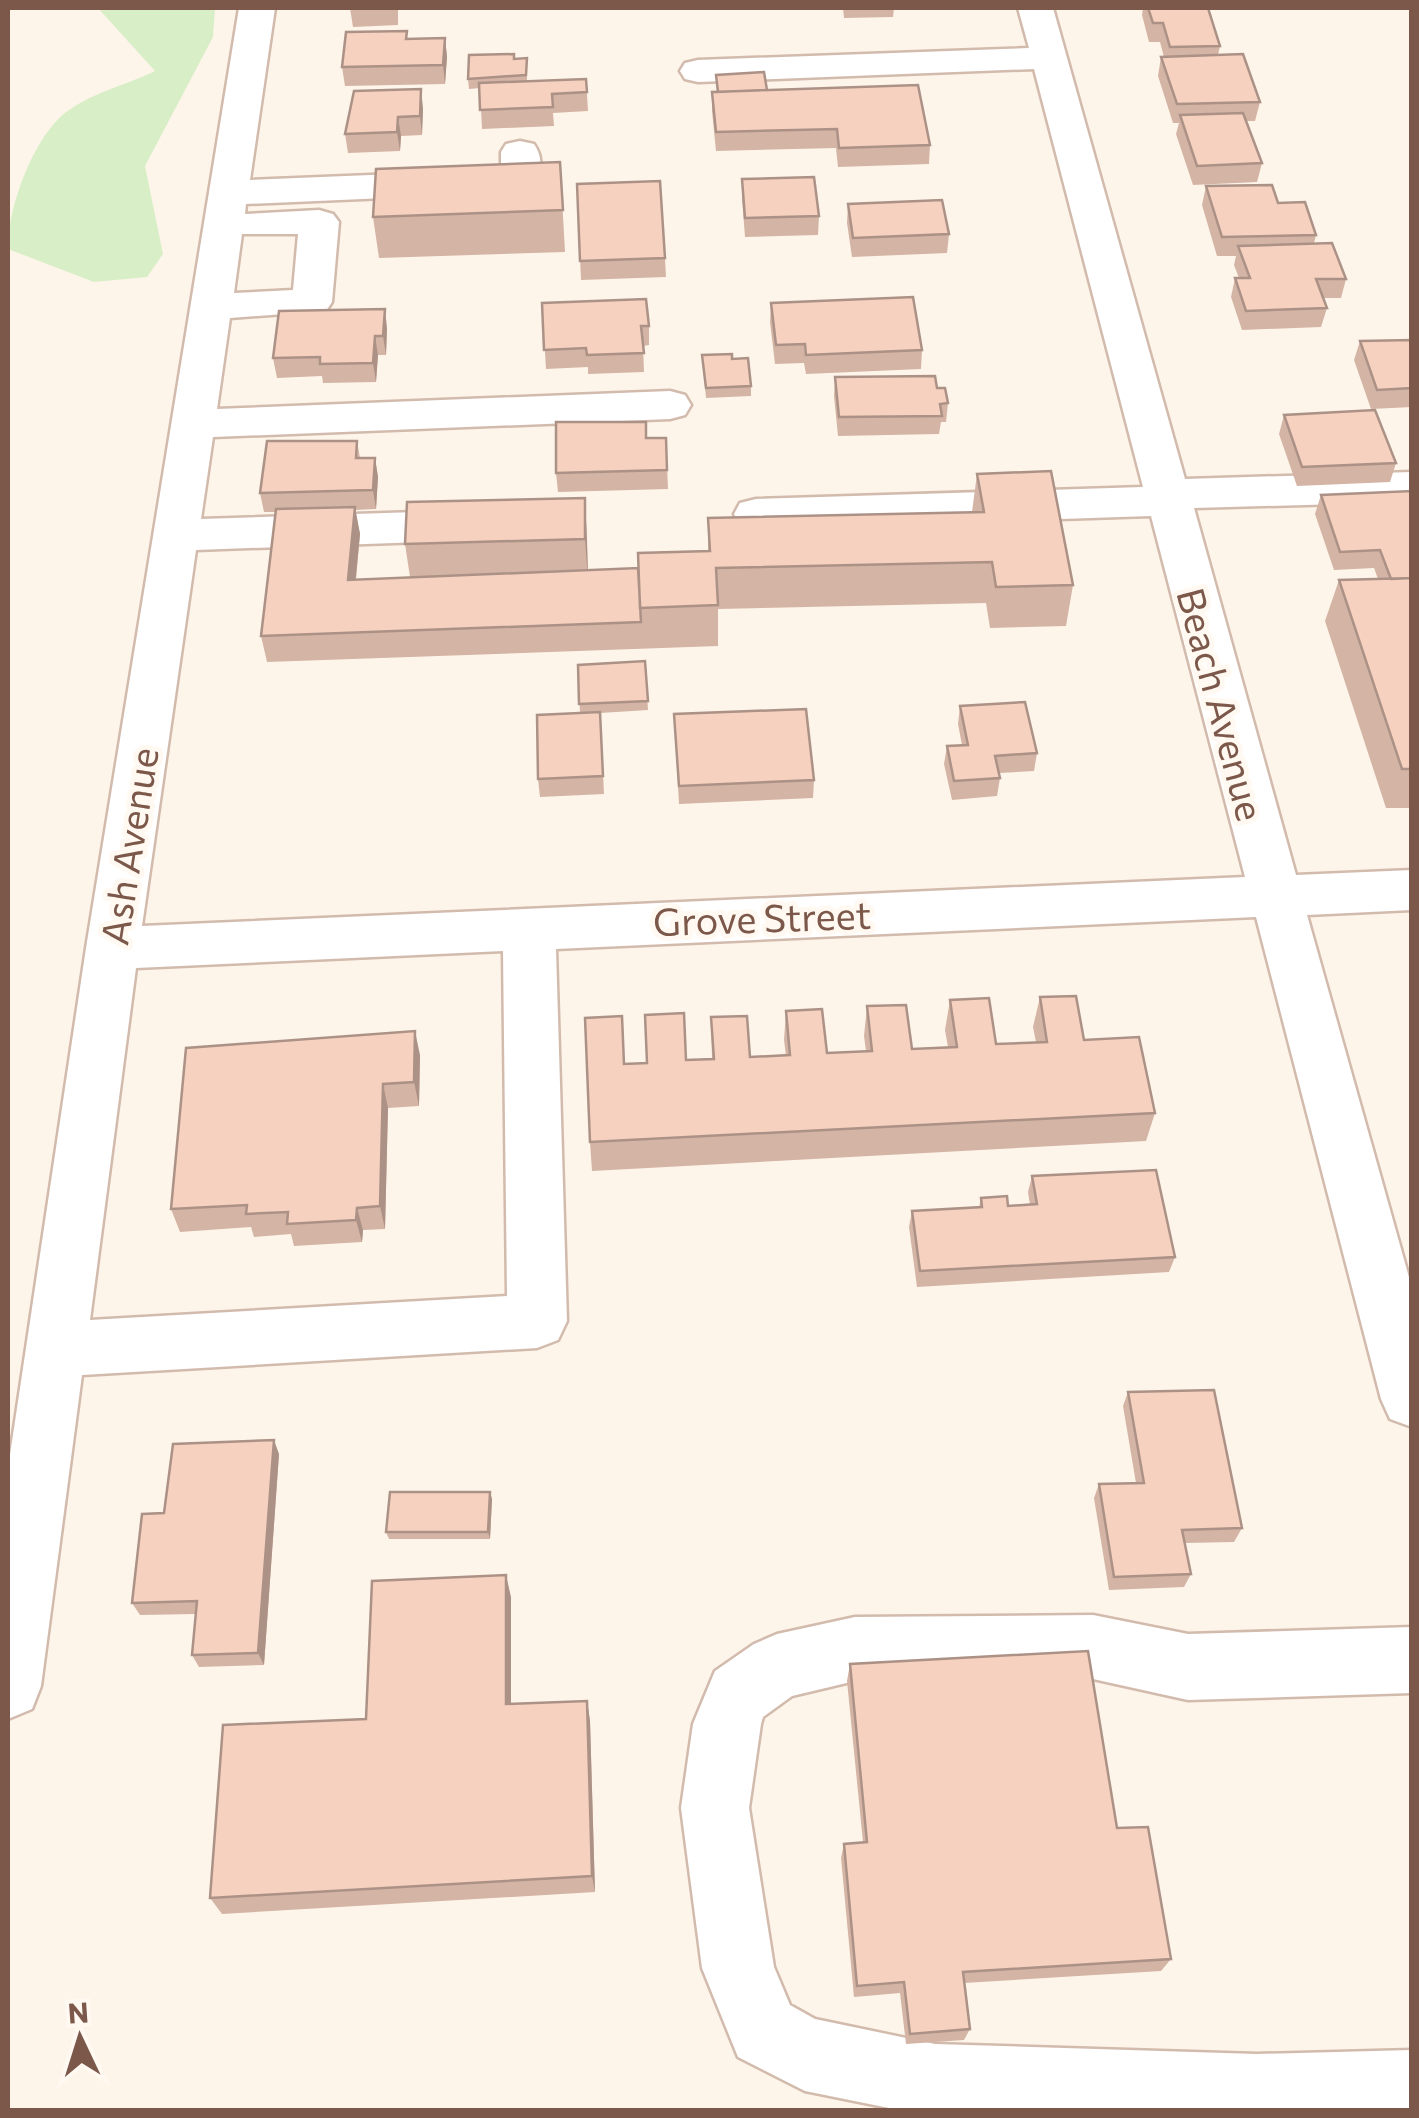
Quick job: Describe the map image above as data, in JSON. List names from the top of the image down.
{
  "streets": {
    "street": ["Beach Avenue", "Ash Avenue", "Grove Street"]
  },
  "crossings": [
    ["Beach Avenue", "Grove Street"],
    ["Ash Avenue", "Grove Street"]
  ],
  "north": "top"
}
